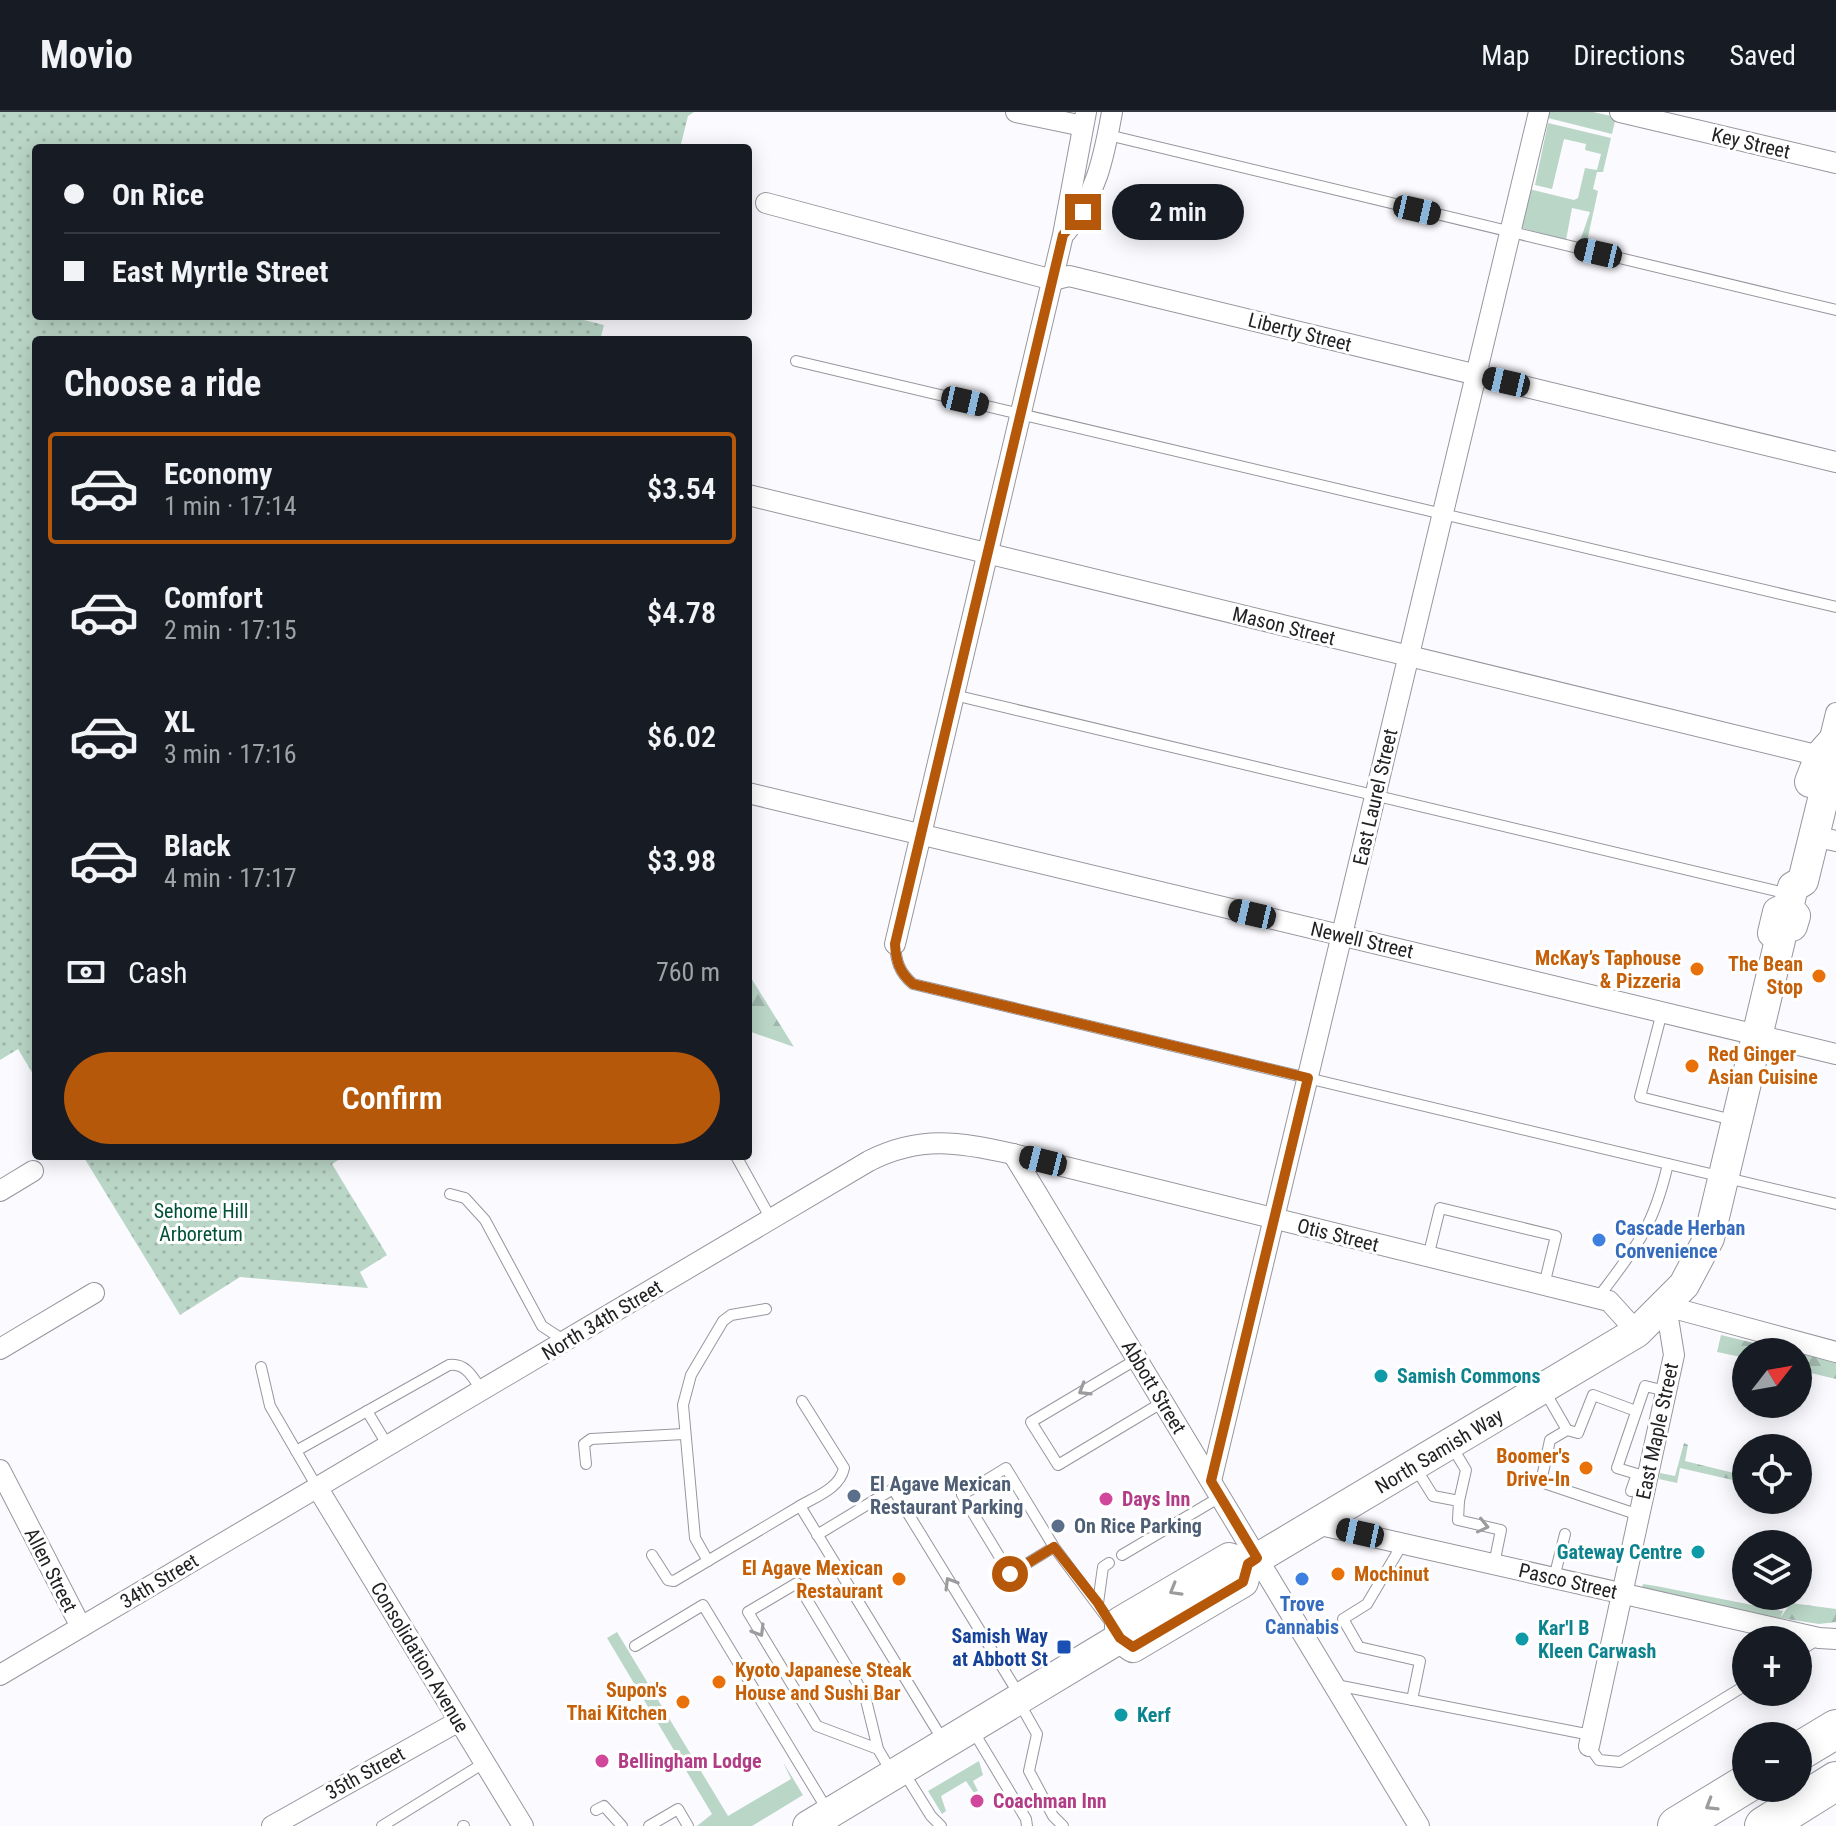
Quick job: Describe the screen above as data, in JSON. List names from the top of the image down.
{
  "streets": {
    "main road": ["North Samish Way"],
    "street": [
      "Key Street",
      "Liberty Street",
      "Mason Street",
      "East Laurel Street",
      "Newell Street",
      "Otis Street",
      "North 34th Street",
      "Abbott Street",
      "East Maple Street",
      "Allen Street",
      "34th Street",
      "Pasco Street",
      "Consolidation Avenue",
      "35th Street"
    ]
  },
  "crossings": [
    ["Liberty Street", "East Laurel Street"],
    ["Mason Street", "East Laurel Street"],
    ["East Laurel Street", "Newell Street"],
    ["East Laurel Street", "Otis Street"],
    ["East Laurel Street", "Abbott Street"],
    ["Otis Street", "North 34th Street"],
    ["Otis Street", "Abbott Street"],
    ["Otis Street", "North Samish Way"],
    ["North 34th Street", "34th Street"],
    ["North 34th Street", "Consolidation Avenue"],
    ["Abbott Street", "North Samish Way"],
    ["East Maple Street", "North Samish Way"],
    ["East Maple Street", "Pasco Street"],
    ["North Samish Way", "Pasco Street"],
    ["Allen Street", "34th Street"],
    ["34th Street", "Consolidation Avenue"],
    ["Consolidation Avenue", "35th Street"]
  ],
  "parks": ["Sehome Hill Arboretum"],
  "places": {
    "other": [
      "McKay’s Taphouse & Pizzeria",
      "The Bean Stop",
      "Red Ginger Asian Cuisine",
      "Cascade Herban Convenience",
      "Samish Commons",
      "Boomer's Drive-In",
      "El Agave Mexican Restaurant Parking",
      "Days Inn",
      "On Rice Parking",
      "Gateway Centre",
      "Mochinut",
      "El Agave Mexican Restaurant",
      "Trove Cannabis",
      "Kar'l B Kleen Carwash",
      "Kyoto Japanese Steak House and Sushi Bar",
      "Supon's Thai Kitchen",
      "Kerf",
      "Bellingham Lodge",
      "Coachman Inn"
    ],
    "transit": ["Samish Way at Abbott St"]
  },
  "north": "top right",
  "page": {
    "header": "Movio",
    "nav": ["Map", "Directions", "Saved"],
    "banner": ["On Rice", "East Myrtle Street"],
    "bubble": "2 min",
    "heading": "Choose a ride",
    "list": [
      {
        "name": "Economy",
        "note": "1 min · 17:14",
        "value": "$3.54"
      },
      {
        "name": "Comfort",
        "note": "2 min · 17:15",
        "value": "$4.78"
      },
      {
        "name": "XL",
        "note": "3 min · 17:16",
        "value": "$6.02"
      },
      {
        "name": "Black",
        "note": "4 min · 17:17",
        "value": "$3.98"
      }
    ],
    "pay": ["Cash", "760 m"],
    "buttons": "Confirm",
    "map_buttons": ["+", "−"]
  }
}
